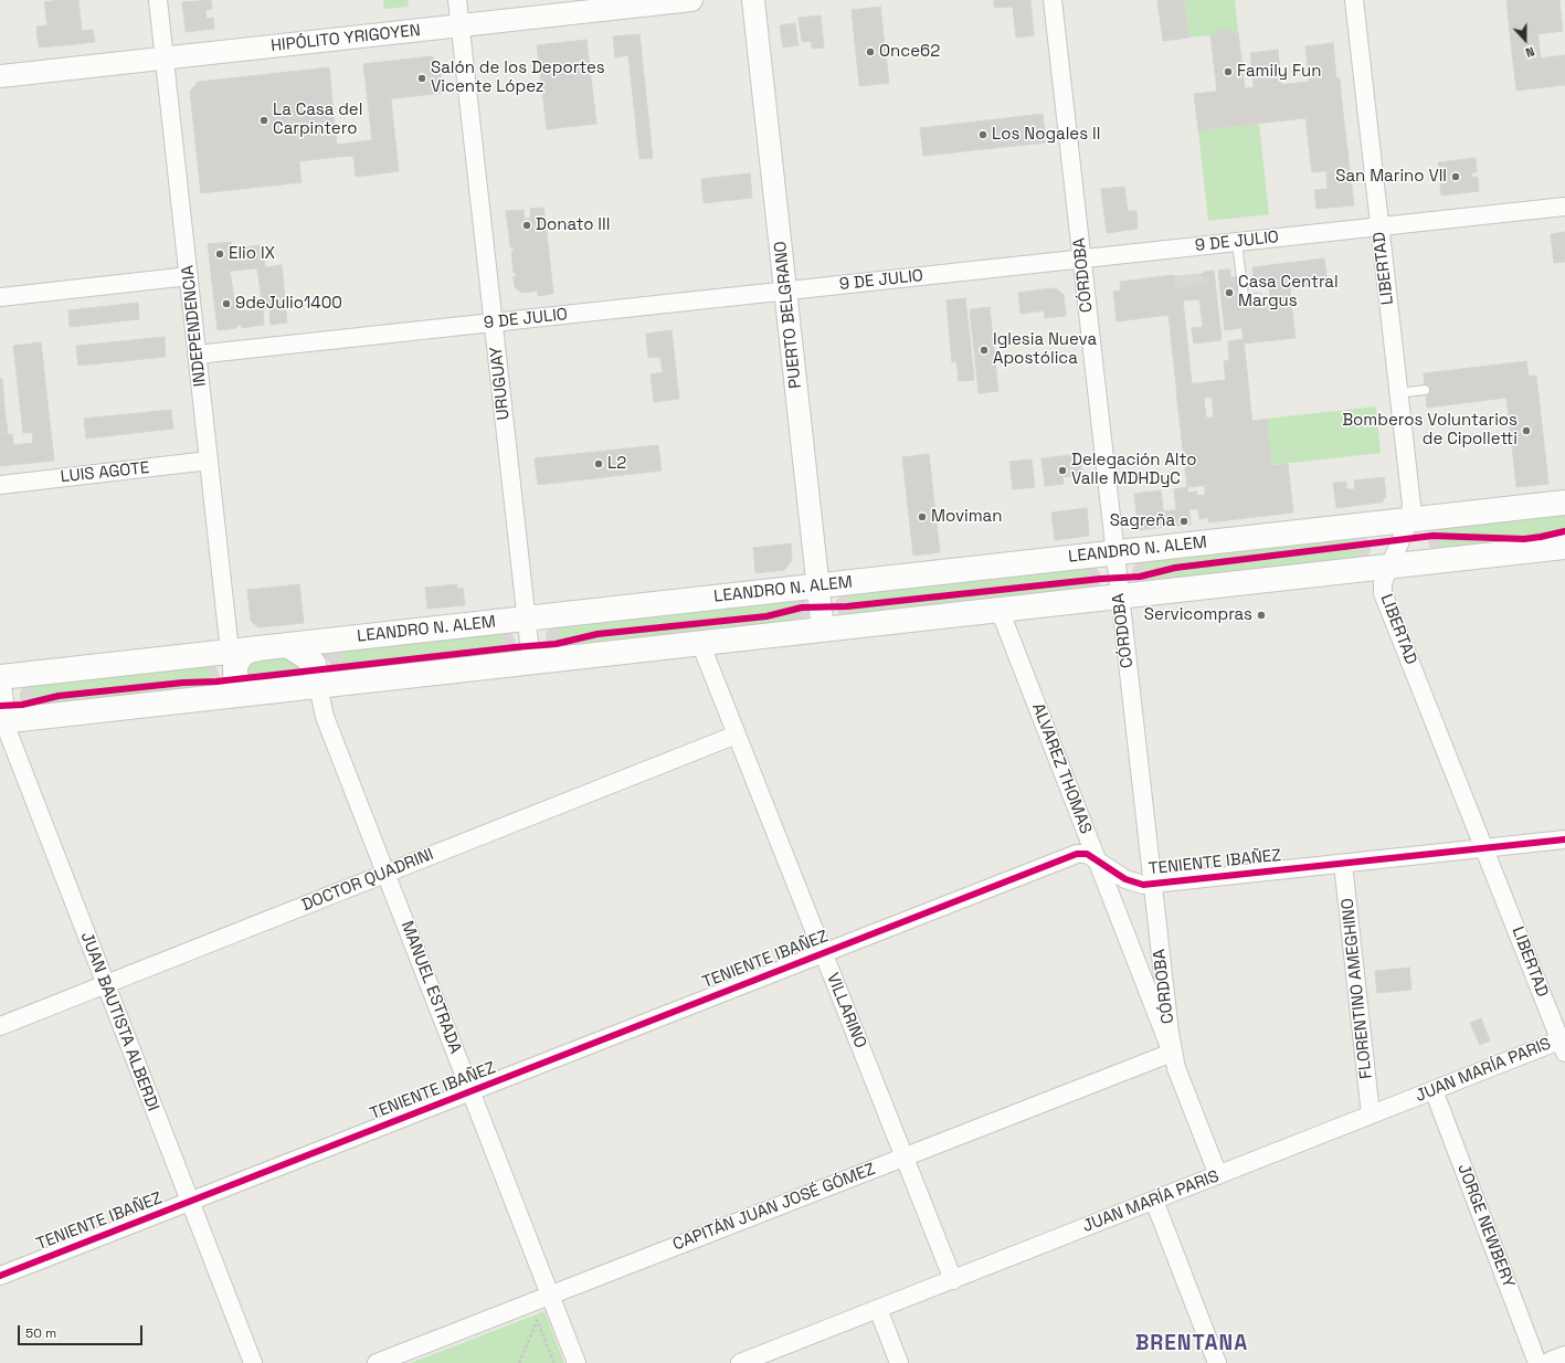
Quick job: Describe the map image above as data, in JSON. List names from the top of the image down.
{
  "streets": {
    "main road": ["LEANDRO N. ALEM"],
    "street": [
      "HIPÓLITO YRIGOYEN",
      "9 DE JULIO",
      "LIBERTAD",
      "CÓRDOBA",
      "PUERTO BELGRANO",
      "INDEPENDENCIA",
      "URUGUAY",
      "LUIS AGOTE",
      "ALVAREZ THOMAS",
      "TENIENTE IBAÑEZ",
      "DOCTOR QUADRINI",
      "MANUEL ESTRADA",
      "FLORENTINO AMEGHINO",
      "VILLARINO",
      "JUAN BAUTISTA ALBERDI",
      "JUAN MARÍA PARIS",
      "CAPITÁN JUAN JOSÉ GÓMEZ",
      "JORGE NEWBERY"
    ]
  },
  "crossings": [
    ["HIPÓLITO YRIGOYEN", "INDEPENDENCIA"],
    ["HIPÓLITO YRIGOYEN", "URUGUAY"],
    ["9 DE JULIO", "LIBERTAD"],
    ["9 DE JULIO", "CÓRDOBA"],
    ["9 DE JULIO", "PUERTO BELGRANO"],
    ["9 DE JULIO", "INDEPENDENCIA"],
    ["9 DE JULIO", "URUGUAY"],
    ["LIBERTAD", "LEANDRO N. ALEM"],
    ["LIBERTAD", "TENIENTE IBAÑEZ"],
    ["LIBERTAD", "JUAN MARÍA PARIS"],
    ["CÓRDOBA", "LEANDRO N. ALEM"],
    ["CÓRDOBA", "ALVAREZ THOMAS"],
    ["CÓRDOBA", "TENIENTE IBAÑEZ"],
    ["CÓRDOBA", "JUAN MARÍA PARIS"],
    ["CÓRDOBA", "CAPITÁN JUAN JOSÉ GÓMEZ"],
    ["PUERTO BELGRANO", "LEANDRO N. ALEM"],
    ["INDEPENDENCIA", "LUIS AGOTE"],
    ["INDEPENDENCIA", "LEANDRO N. ALEM"],
    ["URUGUAY", "LEANDRO N. ALEM"],
    ["LEANDRO N. ALEM", "JUAN BAUTISTA ALBERDI"],
    ["ALVAREZ THOMAS", "TENIENTE IBAÑEZ"],
    ["ALVAREZ THOMAS", "CAPITÁN JUAN JOSÉ GÓMEZ"],
    ["TENIENTE IBAÑEZ", "MANUEL ESTRADA"],
    ["TENIENTE IBAÑEZ", "FLORENTINO AMEGHINO"],
    ["TENIENTE IBAÑEZ", "VILLARINO"],
    ["TENIENTE IBAÑEZ", "JUAN BAUTISTA ALBERDI"],
    ["DOCTOR QUADRINI", "MANUEL ESTRADA"],
    ["DOCTOR QUADRINI", "VILLARINO"],
    ["DOCTOR QUADRINI", "JUAN BAUTISTA ALBERDI"],
    ["MANUEL ESTRADA", "CAPITÁN JUAN JOSÉ GÓMEZ"],
    ["FLORENTINO AMEGHINO", "JUAN MARÍA PARIS"],
    ["VILLARINO", "JUAN MARÍA PARIS"],
    ["VILLARINO", "CAPITÁN JUAN JOSÉ GÓMEZ"],
    ["JUAN MARÍA PARIS", "JORGE NEWBERY"]
  ],
  "districts": ["BRENTANA"],
  "places": [
    "Once62",
    "Family Fun",
    "Salón de los Deportes Vicente López",
    "La Casa del Carpintero",
    "Los Nogales II",
    "San Marino VII",
    "Donato III",
    "Elio IX",
    "Casa Central Margus",
    "9deJulio1400",
    "Iglesia Nueva Apostólica",
    "Bomberos Voluntarios de Cipolletti",
    "L2",
    "Delegación Alto Valle MDHDyC",
    "Moviman",
    "Sagreña",
    "Servicompras"
  ],
  "scale_bar": "50 m",
  "north": "bottom"
}
